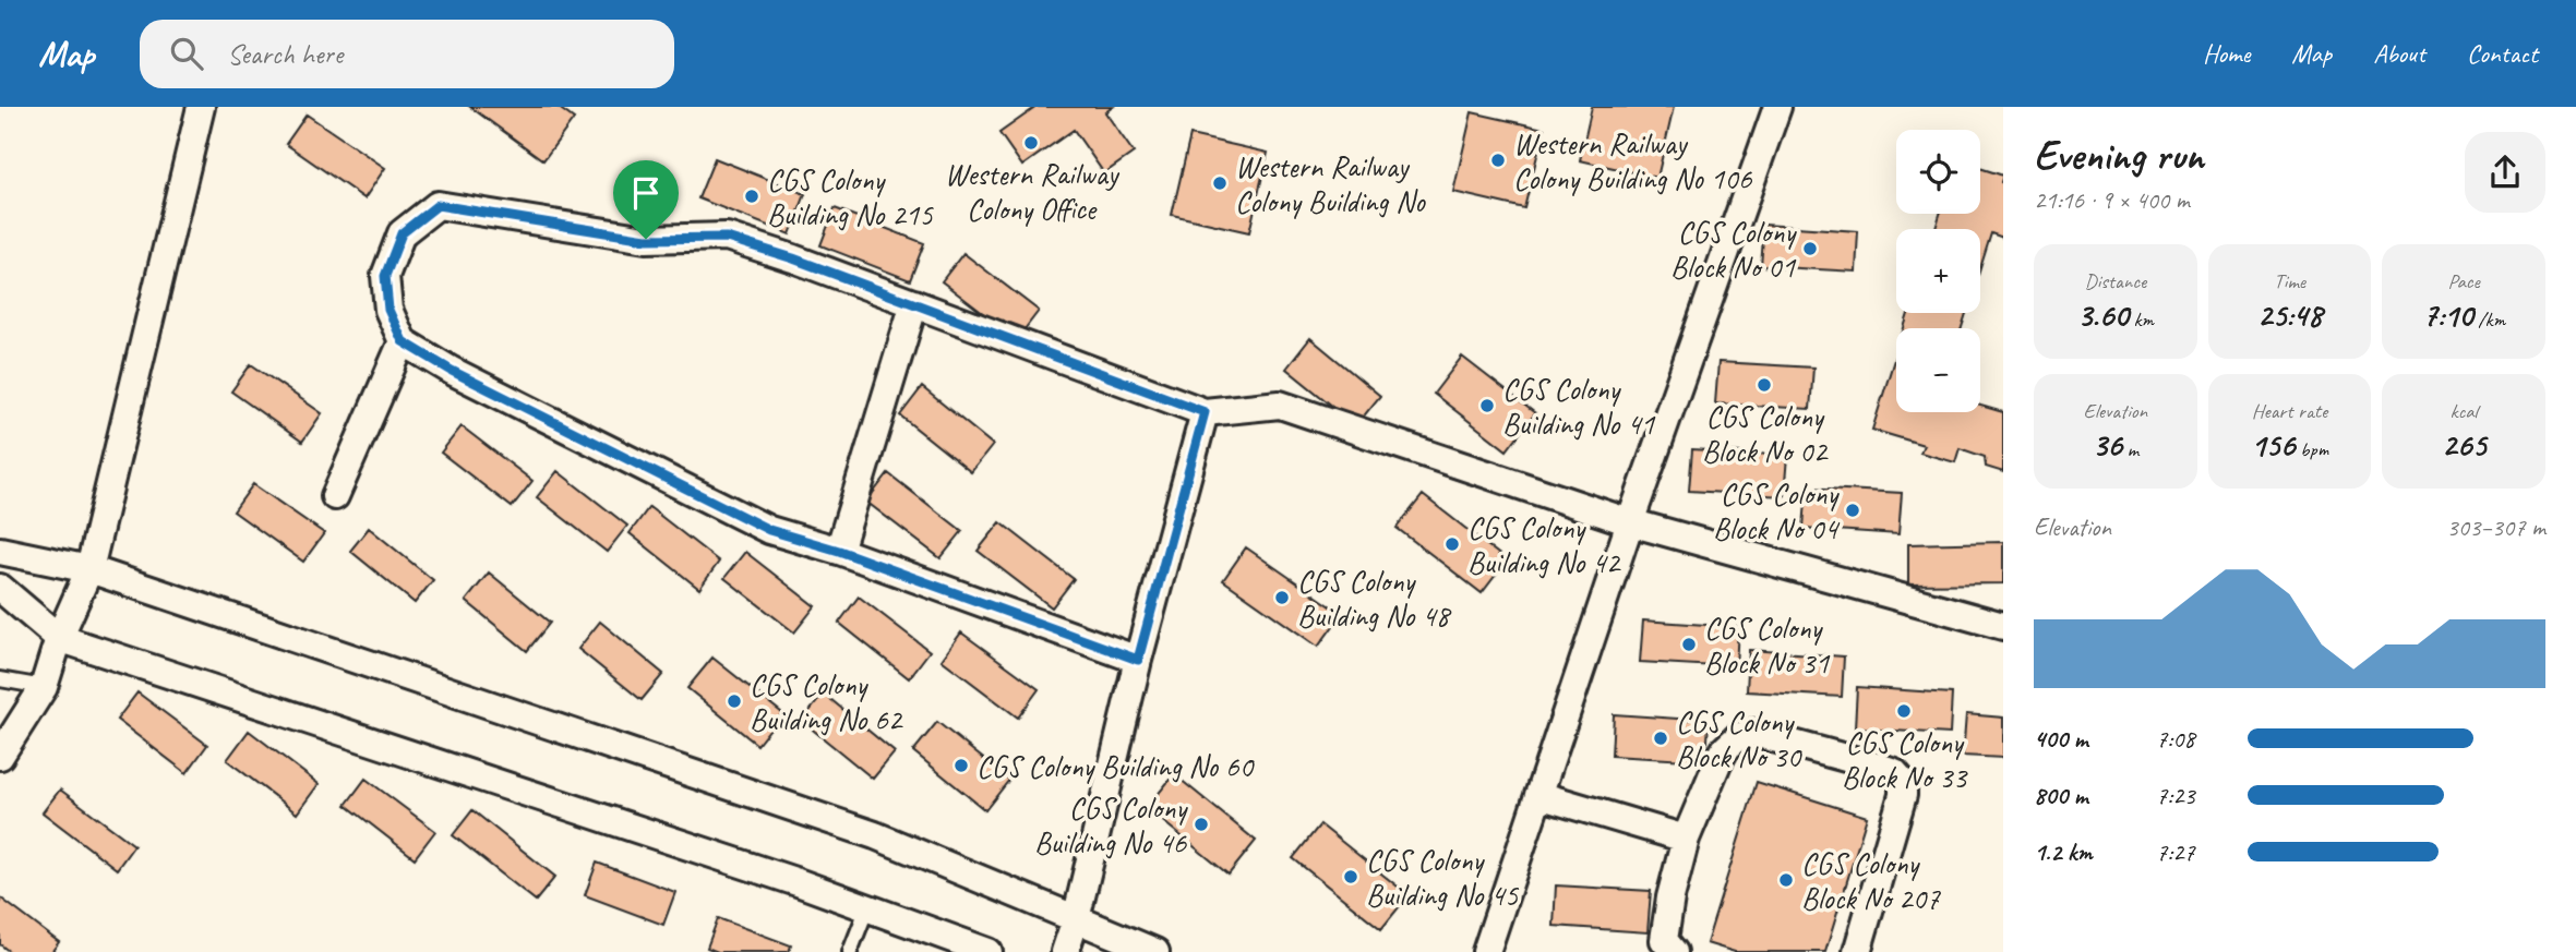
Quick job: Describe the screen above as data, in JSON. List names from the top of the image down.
{
  "places": [
    "Western Railway Colony Office",
    "Western Railway Colony Building No 106",
    "Western Railway Colony Building No",
    "CGS Colony Building No 215",
    "CGS Colony Block No 01",
    "CGS Colony Block No 02",
    "CGS Colony Building No 41",
    "CGS Colony Block No 04",
    "CGS Colony Building No 42",
    "CGS Colony Building No 48",
    "CGS Colony Block No 31",
    "CGS Colony Building No 62",
    "CGS Colony Block No 33",
    "CGS Colony Block No 30",
    "CGS Colony Building No 60",
    "CGS Colony Building No 46",
    "CGS Colony Building No 45",
    "CGS Colony Block No 207"
  ],
  "page": {
    "header": "Map",
    "search": "Search here",
    "nav": [
      "Home",
      "Map",
      "About",
      "Contact"
    ],
    "heading": ["Evening run", "21:16 · 9 × 400 m"],
    "map_buttons": ["+", "−"],
    "stats": [
      ["Distance", "3.60 km"],
      ["Time", "25:48"],
      ["Pace", "7:10 /km"],
      ["Elevation", "36 m"],
      ["Heart rate", "156 bpm"],
      ["kcal", "265"]
    ],
    "chart": ["Elevation", "303–307 m"],
    "list": [
      {
        "name": "400 m",
        "note": "7:08"
      },
      {
        "name": "800 m",
        "note": "7:23"
      },
      {
        "name": "1.2 km",
        "note": "7:27"
      }
    ]
  }
}
